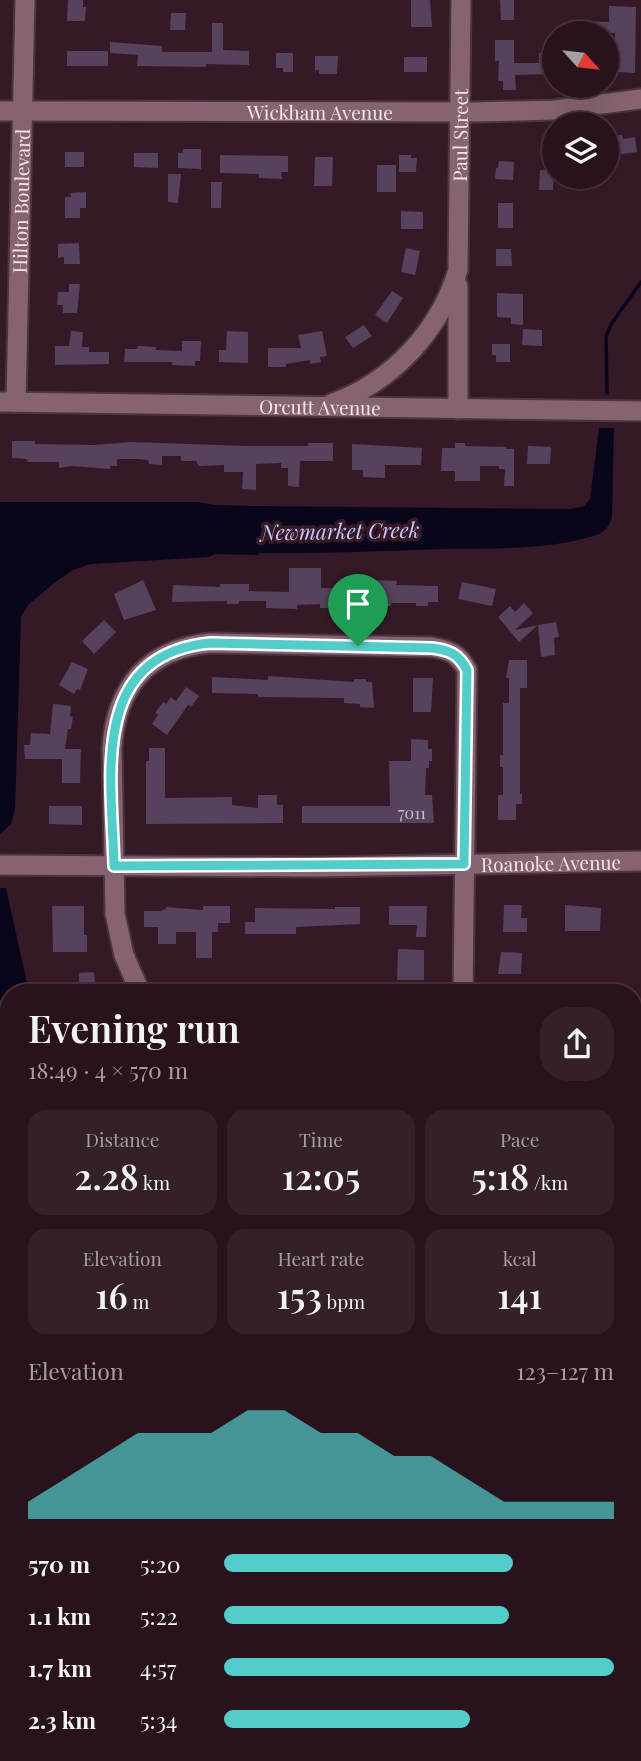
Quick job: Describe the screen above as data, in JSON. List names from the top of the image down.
{
  "streets": {
    "street": [
      "Wickham Avenue",
      "Paul Street",
      "Hilton Boulevard",
      "Orcutt Avenue",
      "Roanoke Avenue"
    ]
  },
  "crossings": [
    ["Wickham Avenue", "Paul Street"],
    ["Wickham Avenue", "Hilton Boulevard"],
    ["Paul Street", "Orcutt Avenue"],
    ["Hilton Boulevard", "Orcutt Avenue"]
  ],
  "water": ["Newmarket Creek"],
  "house_numbers": ["7011"],
  "north": "bottom right",
  "page": {
    "heading": ["Evening run", "18:49 · 4 × 570 m"],
    "stats": [
      ["Distance", "2.28 km"],
      ["Time", "12:05"],
      ["Pace", "5:18 /km"],
      ["Elevation", "16 m"],
      ["Heart rate", "153 bpm"],
      ["kcal", "141"]
    ],
    "chart": ["Elevation", "123–127 m"],
    "list": [
      {
        "name": "570 m",
        "note": "5:20"
      },
      {
        "name": "1.1 km",
        "note": "5:22"
      },
      {
        "name": "1.7 km",
        "note": "4:57"
      },
      {
        "name": "2.3 km",
        "note": "5:34"
      }
    ]
  }
}
